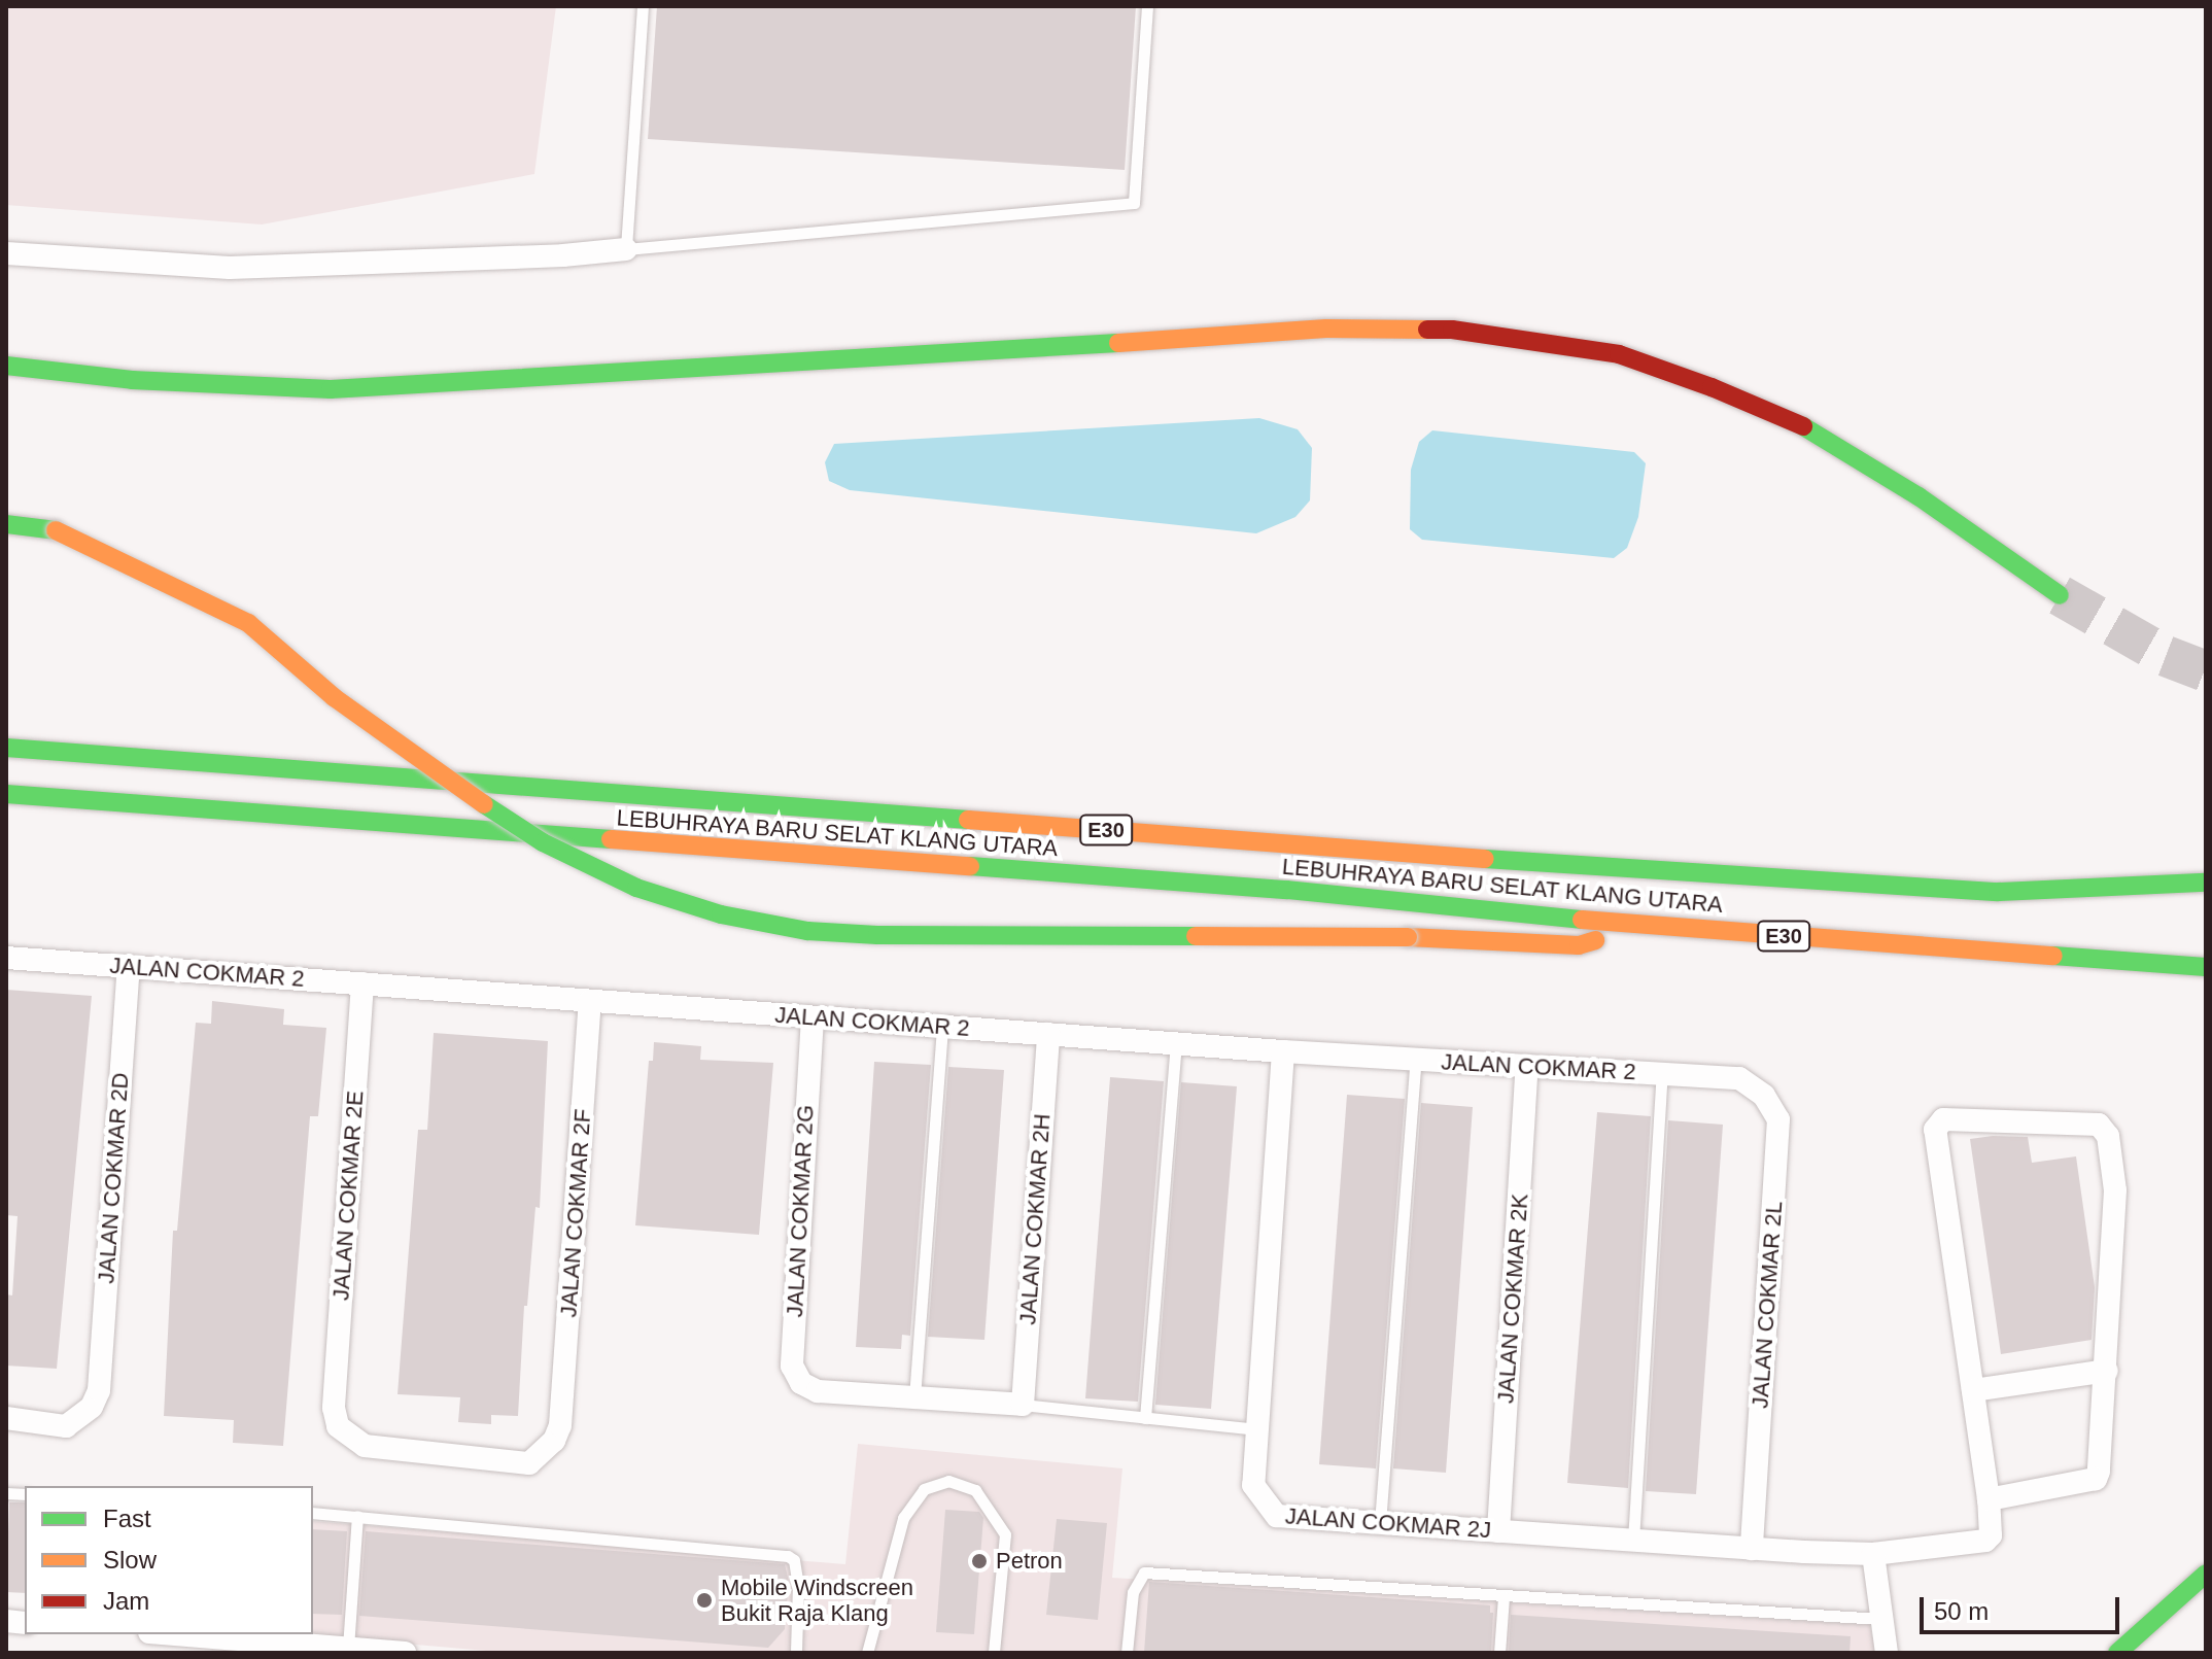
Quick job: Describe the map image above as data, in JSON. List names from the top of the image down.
{
  "streets": {
    "highway": ["E30", "LEBUHRAYA BARU SELAT KLANG UTARA"],
    "street": [
      "JALAN COKMAR 2",
      "JALAN COKMAR 2D",
      "JALAN COKMAR 2E",
      "JALAN COKMAR 2G",
      "JALAN COKMAR 2F",
      "JALAN COKMAR 2H",
      "JALAN COKMAR 2K",
      "JALAN COKMAR 2L",
      "JALAN COKMAR 2J"
    ]
  },
  "crossings": [
    ["JALAN COKMAR 2", "JALAN COKMAR 2D"],
    ["JALAN COKMAR 2", "JALAN COKMAR 2E"],
    ["JALAN COKMAR 2", "JALAN COKMAR 2G"],
    ["JALAN COKMAR 2", "JALAN COKMAR 2F"],
    ["JALAN COKMAR 2", "JALAN COKMAR 2H"],
    ["JALAN COKMAR 2", "JALAN COKMAR 2K"],
    ["JALAN COKMAR 2", "JALAN COKMAR 2L"],
    ["JALAN COKMAR 2", "JALAN COKMAR 2J"],
    ["JALAN COKMAR 2E", "JALAN COKMAR 2F"],
    ["JALAN COKMAR 2K", "JALAN COKMAR 2J"],
    ["JALAN COKMAR 2L", "JALAN COKMAR 2J"]
  ],
  "places": ["Petron", "Mobile Windscreen Bukit Raja Klang"],
  "legend": ["Fast", "Slow", "Jam"],
  "scale_bar": "50 m"
}
